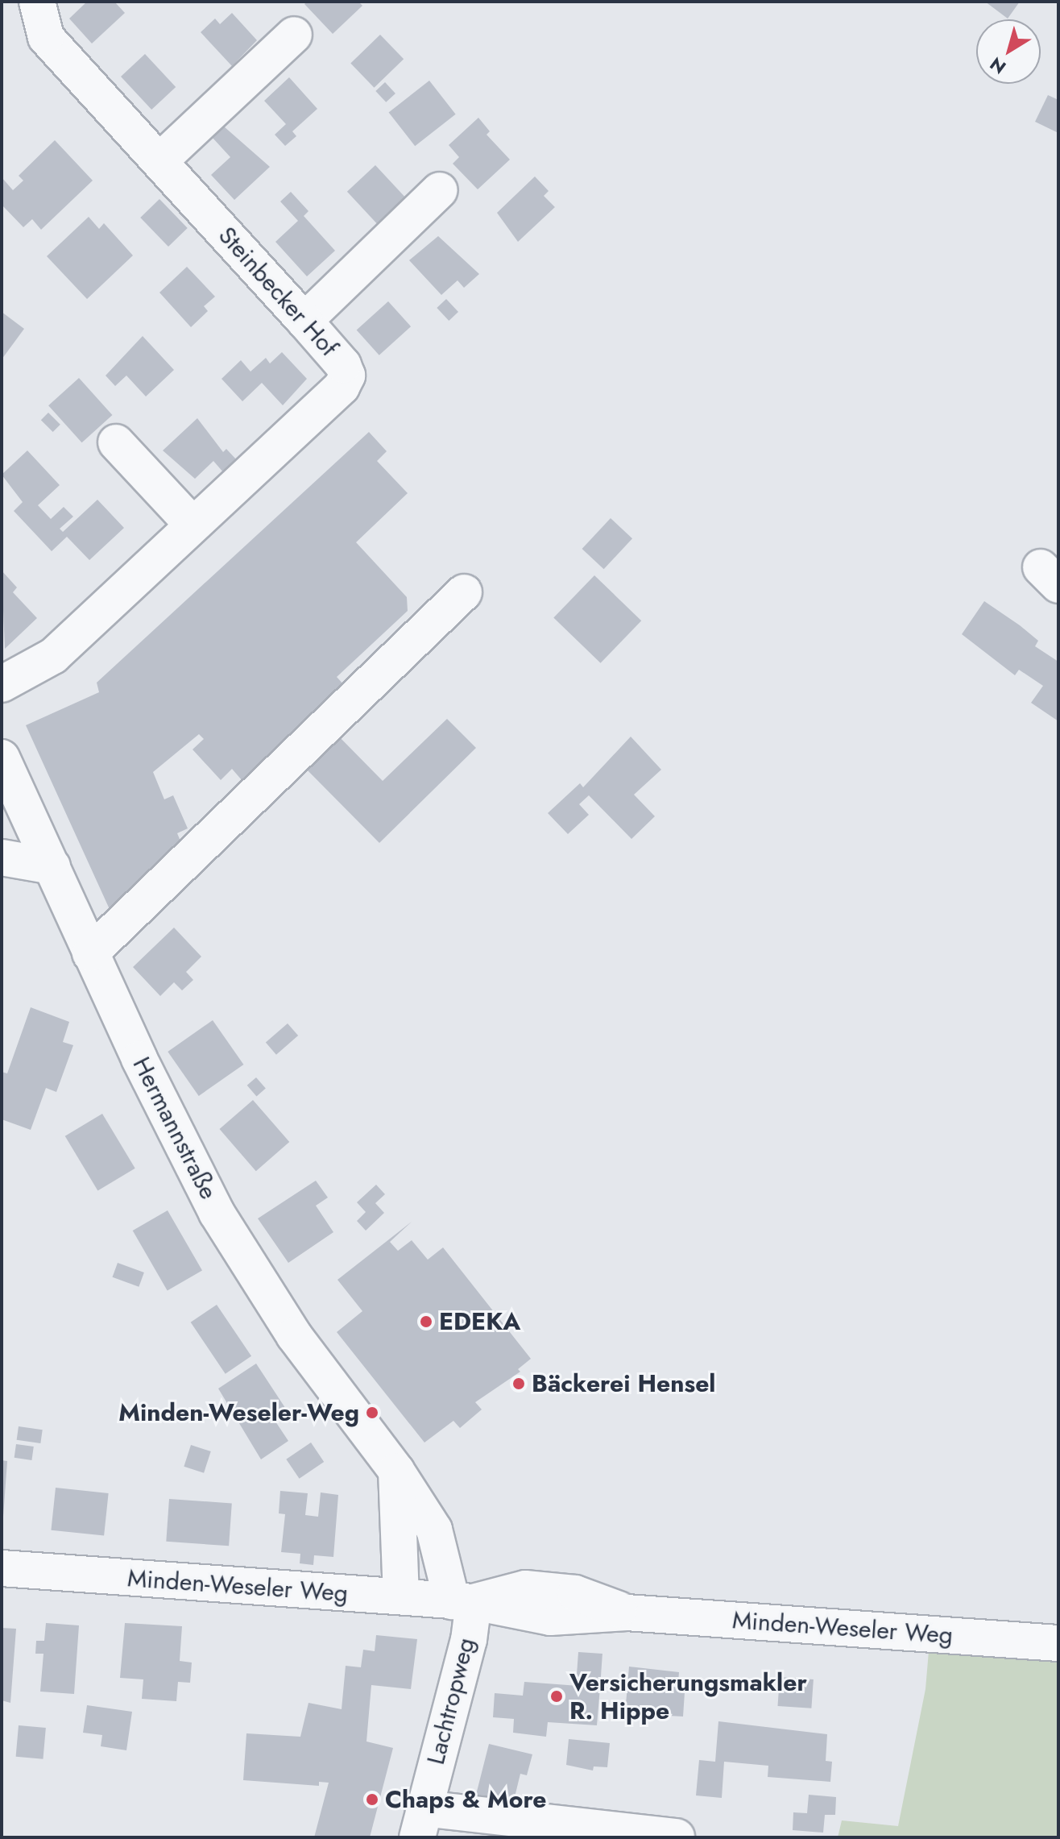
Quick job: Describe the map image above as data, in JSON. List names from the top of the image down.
{
  "streets": {
    "street": [
      "Steinbecker Hof",
      "Hermannstraße",
      "Minden-Weseler Weg",
      "Lachtropweg"
    ]
  },
  "crossings": [
    ["Hermannstraße", "Minden-Weseler Weg"],
    ["Hermannstraße", "Lachtropweg"],
    ["Minden-Weseler Weg", "Lachtropweg"]
  ],
  "places": [
    "EDEKA",
    "Bäckerei Hensel",
    "Minden-Weseler-Weg",
    "Versicherungsmakler R. Hippe",
    "Chaps & More"
  ],
  "north": "bottom left"
}
